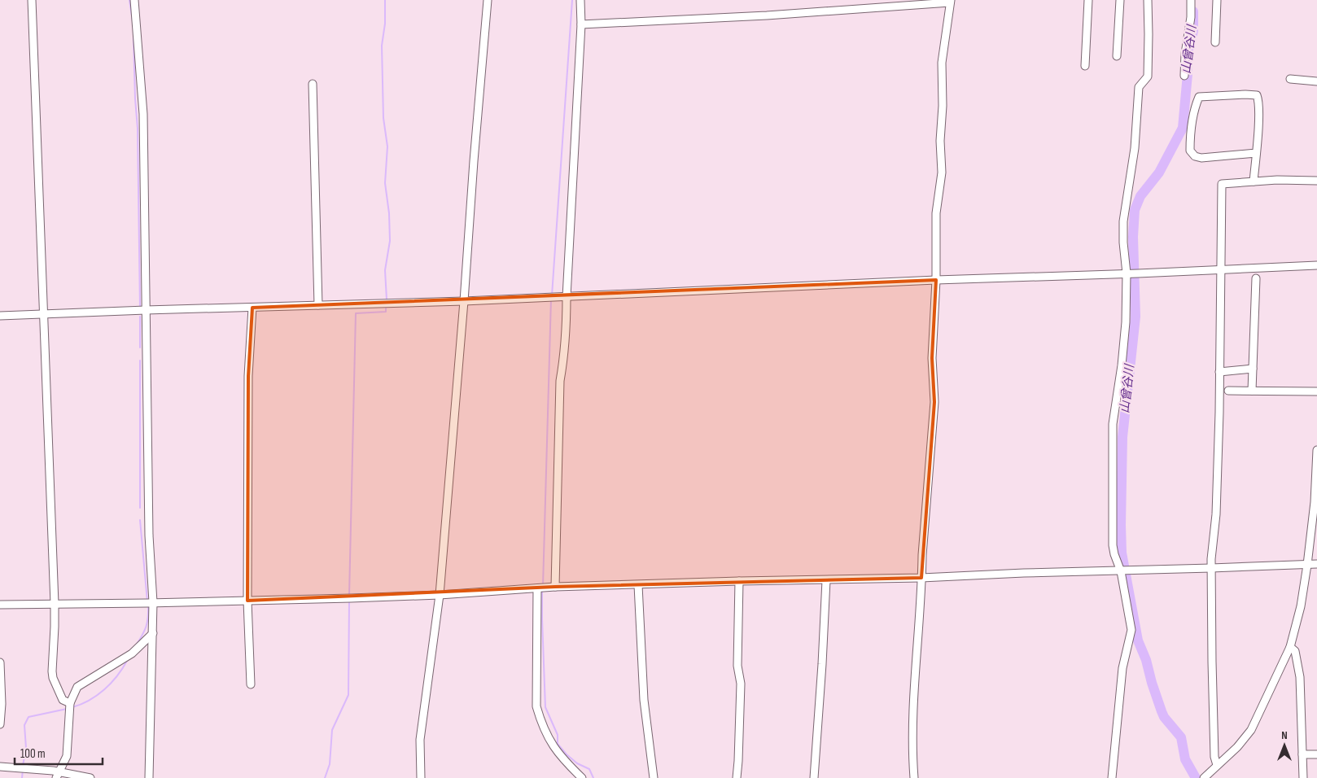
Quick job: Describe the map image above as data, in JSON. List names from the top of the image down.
{
  "water": ["山曾谷川"],
  "scale_bar": "100 m",
  "north": "top"
}
